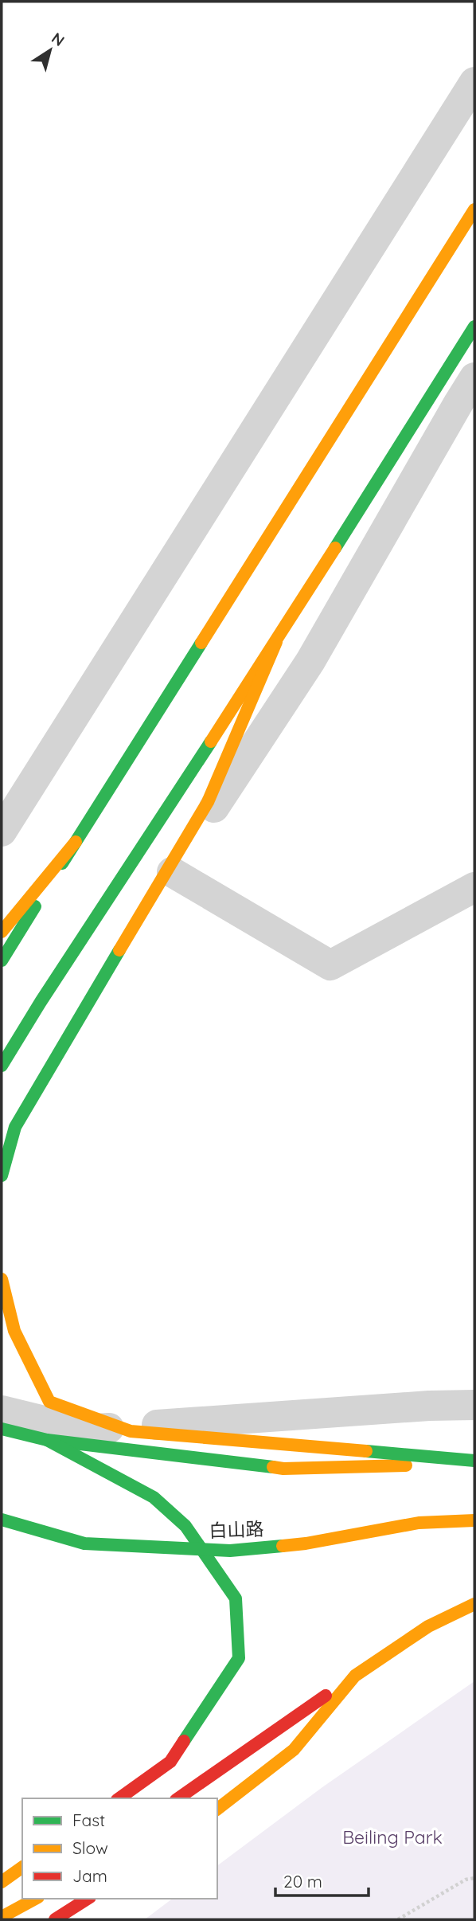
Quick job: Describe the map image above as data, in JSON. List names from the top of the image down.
{
  "streets": {
    "highway": ["白山路"]
  },
  "parks": ["Beiling Park"],
  "legend": ["Fast", "Slow", "Jam"],
  "scale_bar": "20 m",
  "north": "top right"
}
